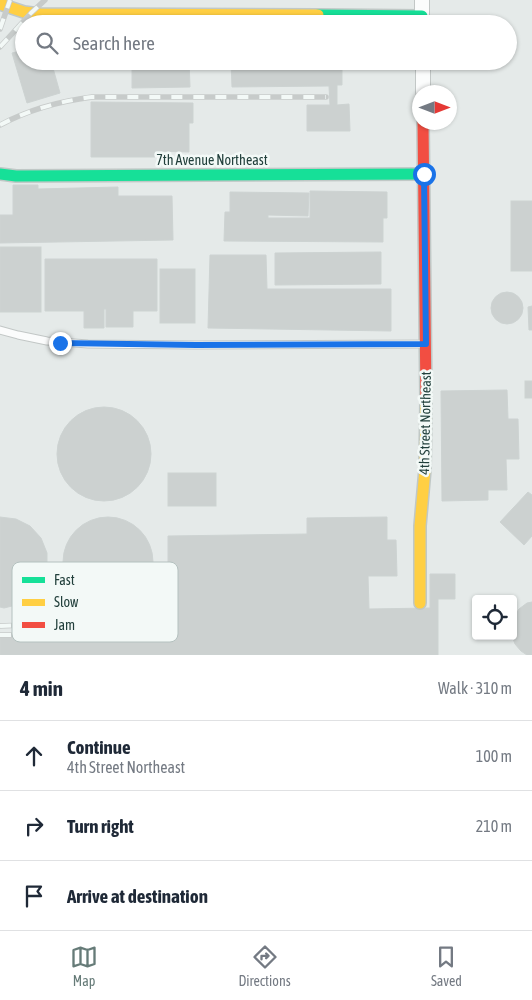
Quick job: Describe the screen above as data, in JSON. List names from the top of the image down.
{
  "streets": {
    "street": ["7th Avenue Northeast", "4th Street Northeast"]
  },
  "crossings": [
    ["7th Avenue Northeast", "4th Street Northeast"]
  ],
  "legend": ["Fast", "Slow", "Jam"],
  "north": "right",
  "page": {
    "search": "Search here",
    "heading": ["4 min", "Walk · 310 m"],
    "list": [
      ["Continue", "4th Street Northeast", "100 m"],
      ["Turn right", "210 m"],
      "Arrive at destination"
    ],
    "nav": ["Map", "Directions", "Saved"]
  }
}
